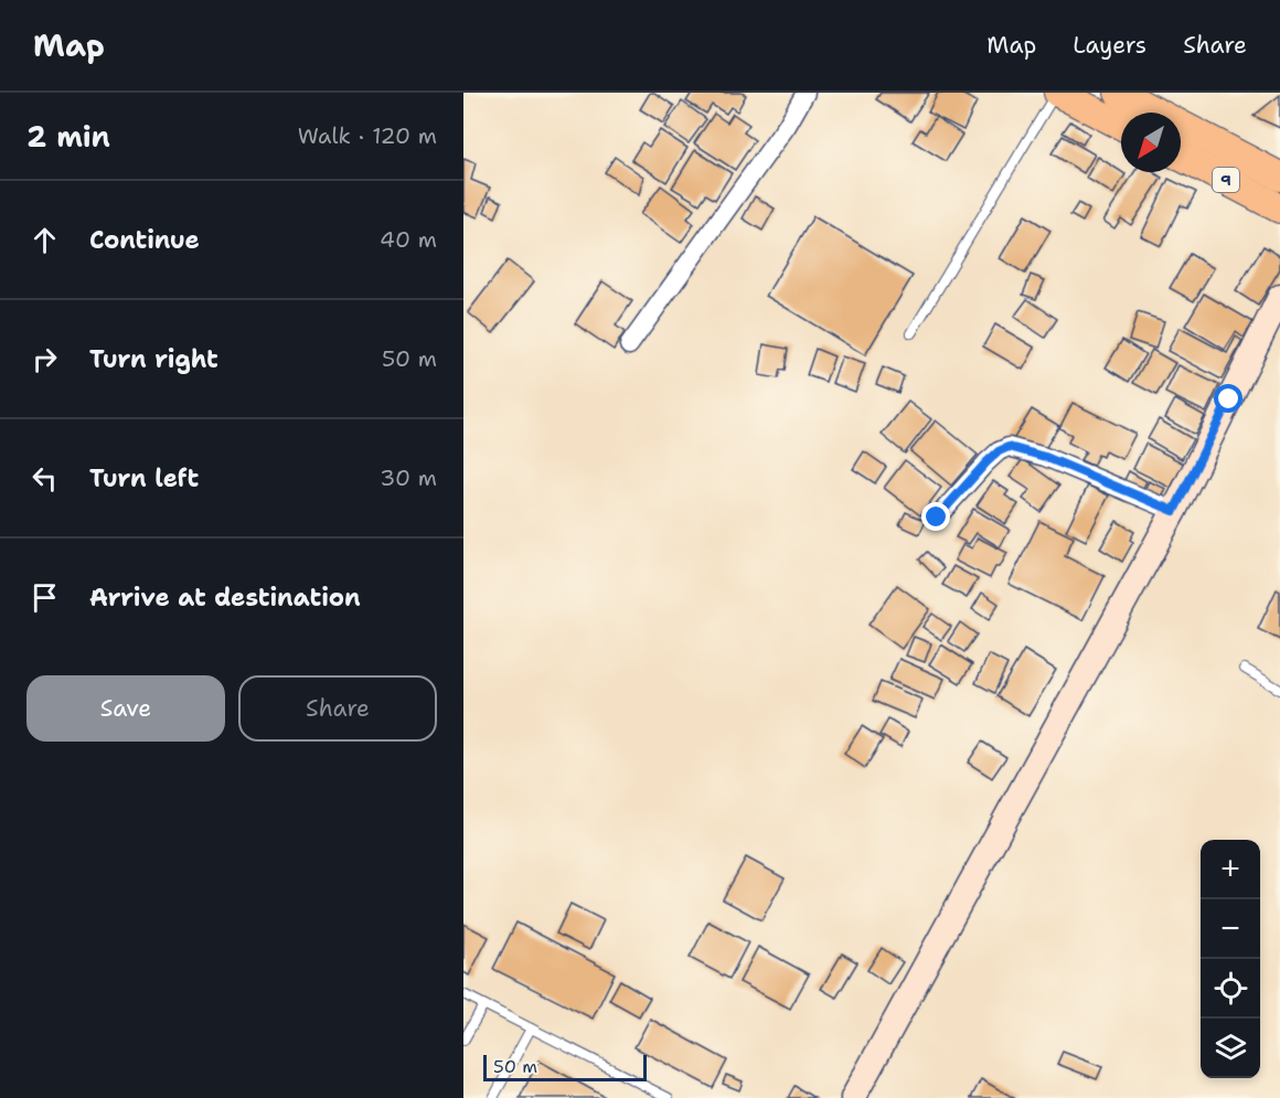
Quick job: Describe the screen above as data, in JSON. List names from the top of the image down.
{
  "streets": {
    "main road": ["9"]
  },
  "scale_bar": "50 m",
  "north": "bottom left",
  "page": {
    "header": "Map",
    "nav": ["Map", "Layers", "Share"],
    "heading": ["2 min", "Walk · 120 m"],
    "list": [
      ["Continue", "40 m"],
      ["Turn right", "50 m"],
      ["Turn left", "30 m"],
      "Arrive at destination"
    ],
    "buttons": ["Save", "Share"],
    "map_buttons": ["+", "−"],
    "scale": "50 m"
  }
}
